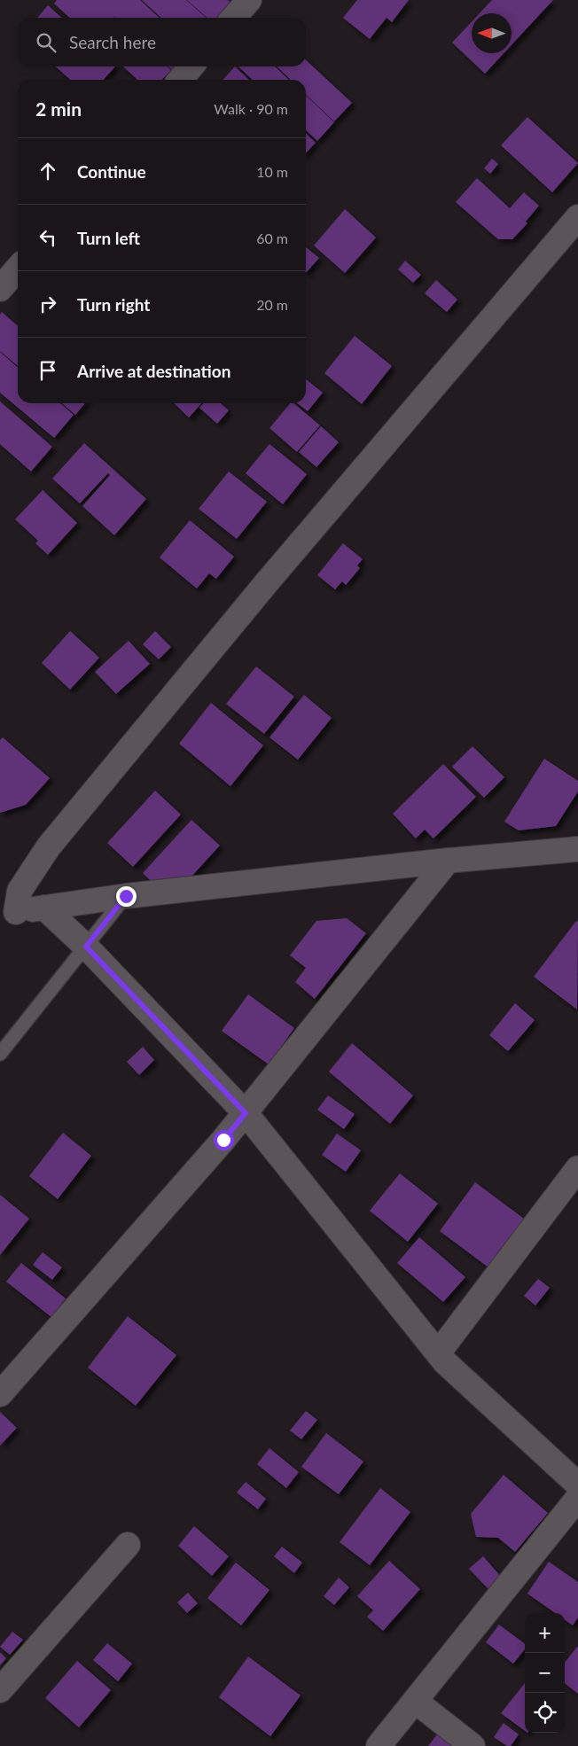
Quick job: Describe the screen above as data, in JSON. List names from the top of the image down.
{
  "north": "left",
  "page": {
    "search": "Search here",
    "heading": ["2 min", "Walk · 90 m"],
    "list": [
      ["Continue", "10 m"],
      ["Turn left", "60 m"],
      ["Turn right", "20 m"],
      "Arrive at destination"
    ],
    "map_buttons": ["+", "−"]
  }
}
